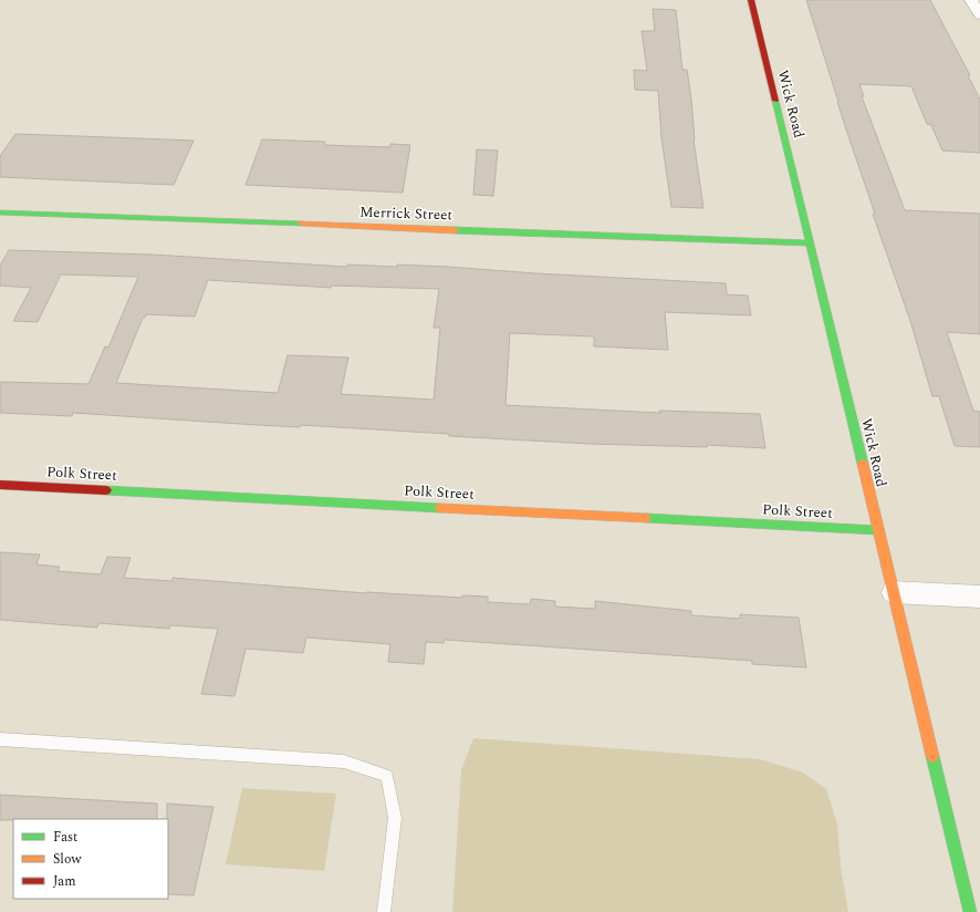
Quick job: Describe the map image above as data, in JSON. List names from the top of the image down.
{
  "streets": {
    "street": ["Wick Road", "Merrick Street", "Polk Street"]
  },
  "crossings": [
    ["Wick Road", "Merrick Street"],
    ["Wick Road", "Polk Street"]
  ],
  "legend": ["Fast", "Slow", "Jam"]
}
